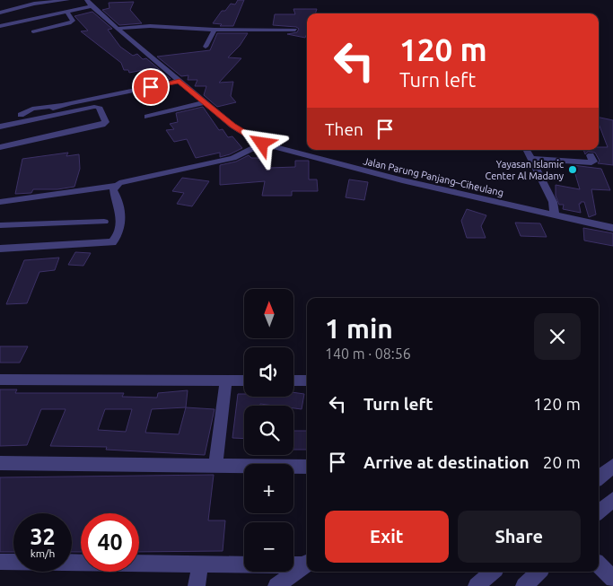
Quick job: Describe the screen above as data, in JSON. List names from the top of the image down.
{
  "streets": {
    "street": ["Jalan Parung Panjang–Ciheulang"]
  },
  "places": ["Yayasan Islamic Center Al Madany"],
  "north": "top",
  "page": {
    "turn": ["120 m", "Turn left"],
    "then": "Then",
    "map_buttons": ["+", "−"],
    "heading": ["1 min", "140 m · 08:56"],
    "list": [
      {
        "name": "Turn left",
        "value": "120 m"
      },
      {
        "name": "Arrive at destination",
        "value": "20 m"
      }
    ],
    "buttons": ["Exit", "Share"],
    "speed": "32 km/h",
    "limit": "40"
  }
}
